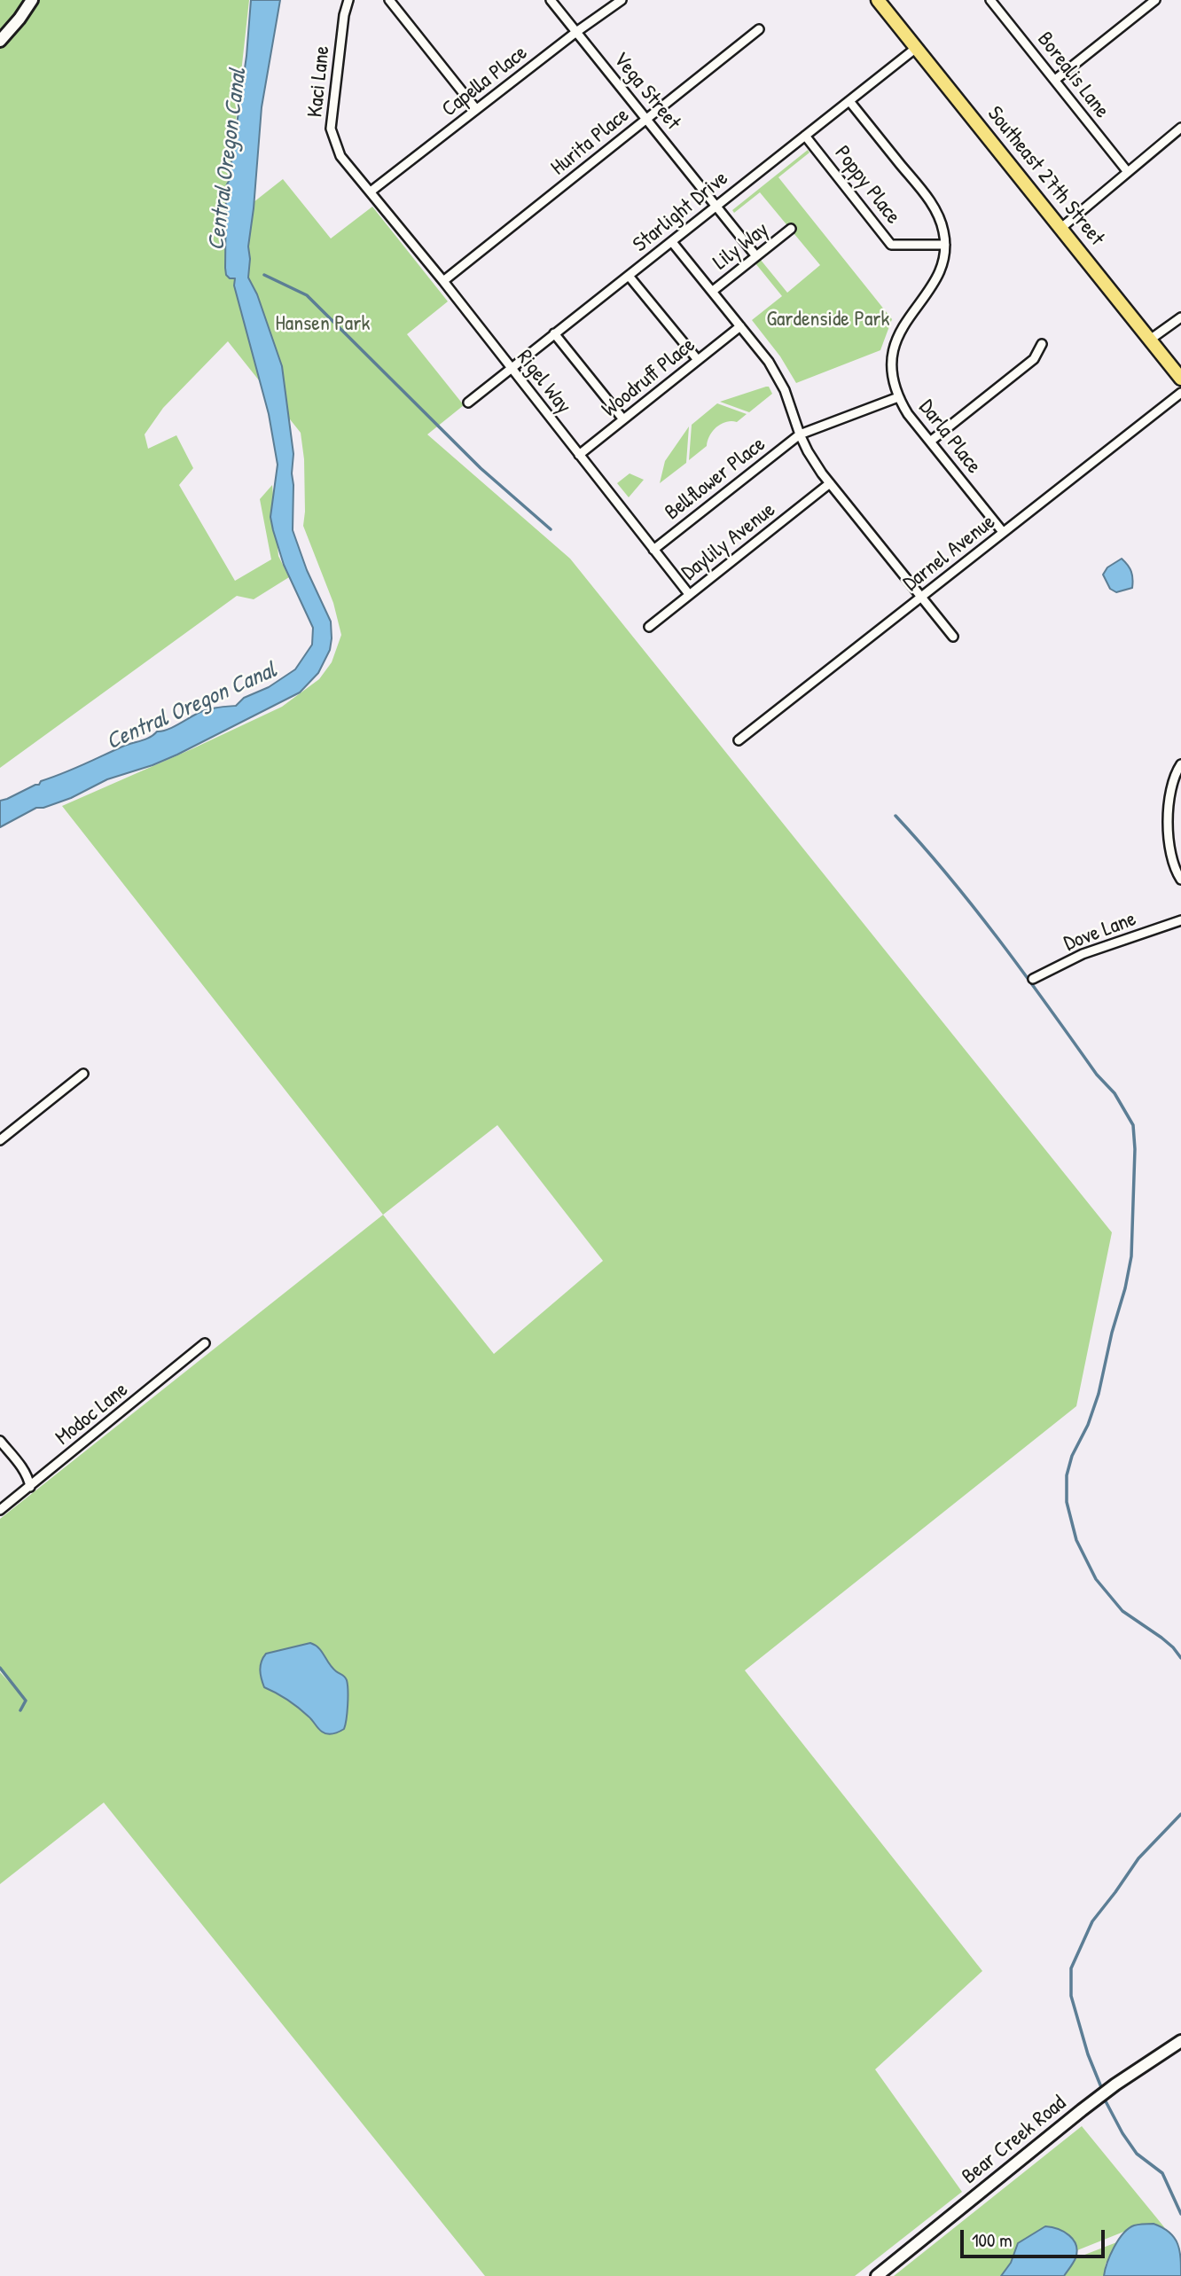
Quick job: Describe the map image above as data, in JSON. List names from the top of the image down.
{
  "streets": {
    "main road": ["Southeast 27th Street"],
    "street": [
      "Borealis Lane",
      "Kaci Lane",
      "Capella Place",
      "Vega Street",
      "Hurita Place",
      "Poppy Place",
      "Starlight Drive",
      "Lily Way",
      "Woodruff Place",
      "Rigel Way",
      "Darla Place",
      "Bellflower Place",
      "Daylily Avenue",
      "Darnel Avenue",
      "Dove Lane",
      "Modoc Lane",
      "Bear Creek Road"
    ]
  },
  "crossings": [
    ["Kaci Lane", "Capella Place"],
    ["Kaci Lane", "Rigel Way"],
    ["Capella Place", "Vega Street"],
    ["Capella Place", "Rigel Way"],
    ["Vega Street", "Hurita Place"],
    ["Vega Street", "Starlight Drive"],
    ["Vega Street", "Lily Way"],
    ["Hurita Place", "Rigel Way"],
    ["Southeast 27th Street", "Starlight Drive"],
    ["Poppy Place", "Starlight Drive"],
    ["Poppy Place", "Darla Place"],
    ["Starlight Drive", "Rigel Way"],
    ["Starlight Drive", "Darla Place"],
    ["Woodruff Place", "Rigel Way"],
    ["Rigel Way", "Bellflower Place"],
    ["Rigel Way", "Daylily Avenue"],
    ["Darla Place", "Bellflower Place"],
    ["Darla Place", "Darnel Avenue"]
  ],
  "water": ["Central Oregon Canal"],
  "parks": ["Gardenside Park", "Hansen Park"],
  "scale_bar": "100 m"
}
